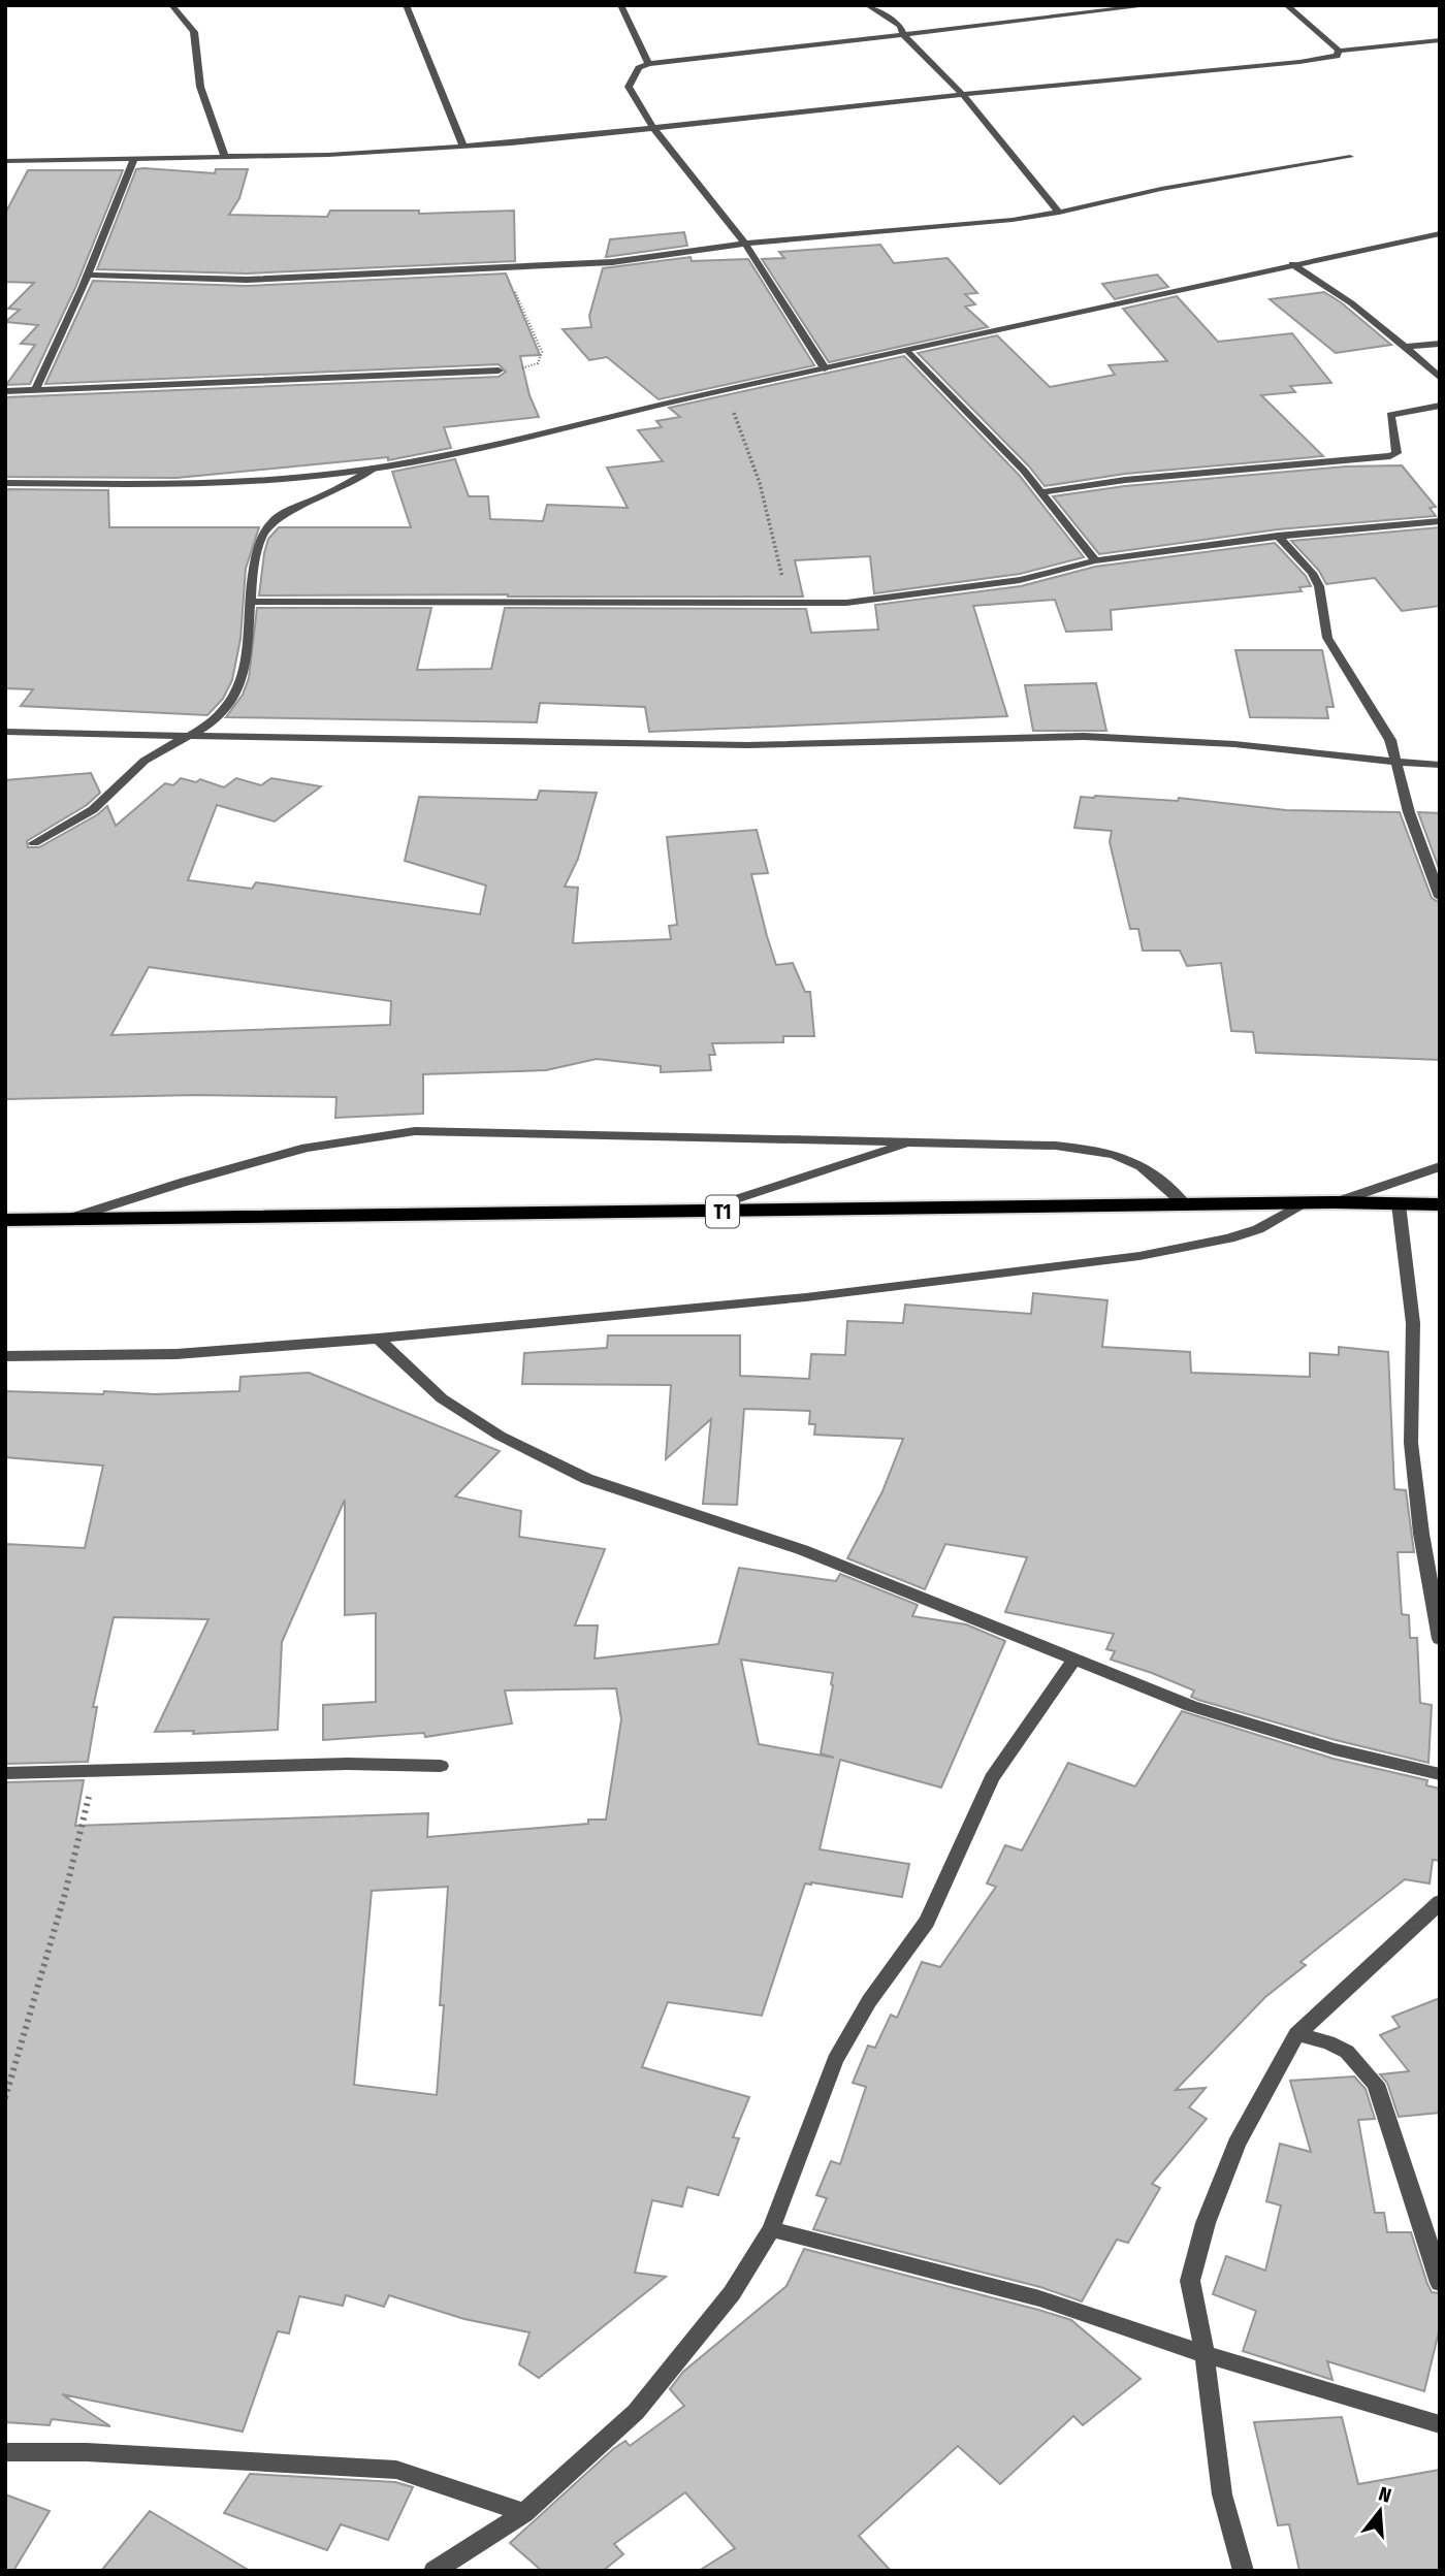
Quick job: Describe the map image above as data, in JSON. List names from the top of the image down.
{
  "streets": {
    "highway": ["T1"]
  },
  "north": "top"
}
